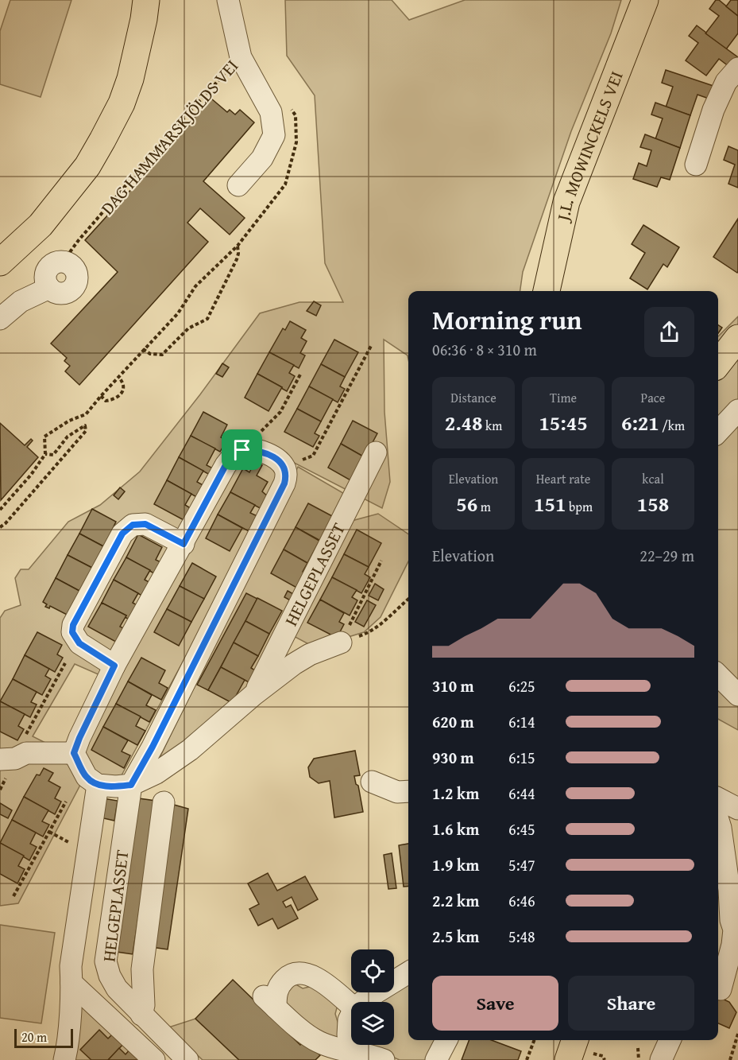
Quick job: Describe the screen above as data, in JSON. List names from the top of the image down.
{
  "streets": {
    "main road": ["J.L. MOWINCKELS VEI"],
    "street": ["DAG HAMMARSKJÖLDS VEI", "HELGEPLASSET"]
  },
  "scale_bar": "20 m",
  "page": {
    "heading": ["Morning run", "06:36 · 8 × 310 m"],
    "stats": [
      ["Distance", "2.48 km"],
      ["Time", "15:45"],
      ["Pace", "6:21 /km"],
      ["Elevation", "56 m"],
      ["Heart rate", "151 bpm"],
      ["kcal", "158"]
    ],
    "chart": ["Elevation", "22–29 m"],
    "list": [
      {
        "name": "310 m",
        "note": "6:25"
      },
      {
        "name": "620 m",
        "note": "6:14"
      },
      {
        "name": "930 m",
        "note": "6:15"
      },
      {
        "name": "1.2 km",
        "note": "6:44"
      },
      {
        "name": "1.6 km",
        "note": "6:45"
      },
      {
        "name": "1.9 km",
        "note": "5:47"
      },
      {
        "name": "2.2 km",
        "note": "6:46"
      },
      {
        "name": "2.5 km",
        "note": "5:48"
      }
    ],
    "buttons": ["Save", "Share"],
    "scale": "20 m"
  }
}
